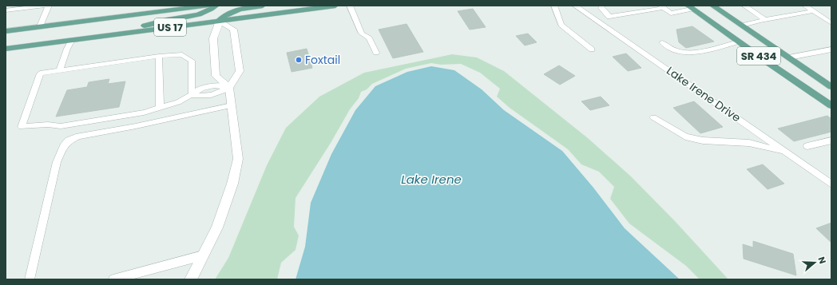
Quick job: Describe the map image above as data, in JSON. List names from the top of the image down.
{
  "streets": {
    "main road": ["US 17", "SR 434"],
    "lane": ["Lake Irene Drive"]
  },
  "water": ["Lake Irene"],
  "places": ["Foxtail"],
  "north": "right"
}
